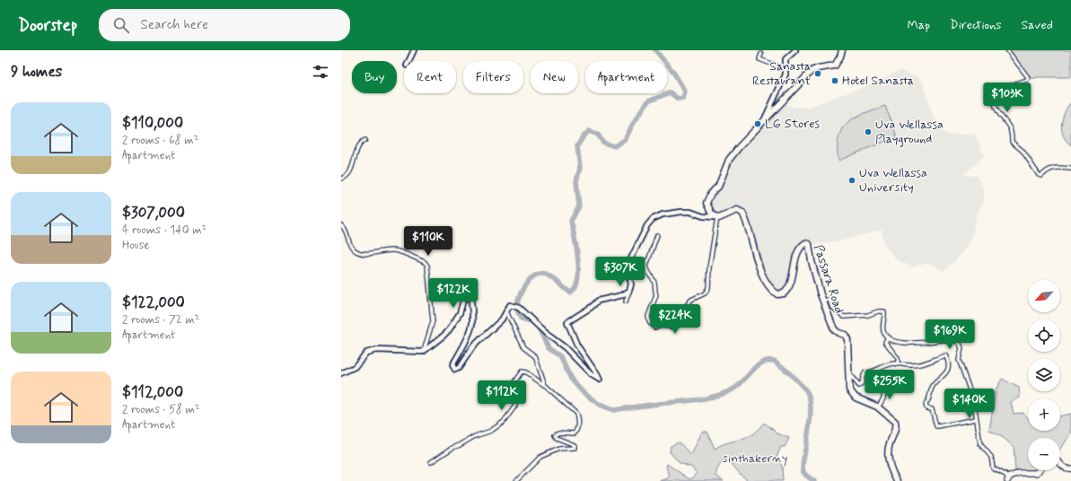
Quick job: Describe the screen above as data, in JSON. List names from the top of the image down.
{
  "streets": {
    "highway": ["Passara Road"]
  },
  "parks": ["sinthakerny"],
  "places": [
    "Sanasta Restaurant",
    "Hotel Sanasta",
    "LG Stores",
    "Uva Wellassa Playground",
    "Uva Wellassa University"
  ],
  "north": "bottom left",
  "page": {
    "header": "Doorstep",
    "search": "Search here",
    "nav": ["Map", "Directions", "Saved"],
    "heading": "9 homes",
    "chip": [
      "Buy",
      "Rent",
      "Filters",
      "New",
      "Apartment"
    ],
    "price": [
      "$103K",
      "$110K",
      "$307K",
      "$122K",
      "$224K",
      "$169K",
      "$255K",
      "$112K",
      "$140K"
    ],
    "list": [
      {
        "name": "$110,000",
        "note": "2 rooms · 68 m² · Apartment"
      },
      {
        "name": "$307,000",
        "note": "4 rooms · 140 m² · House"
      },
      {
        "name": "$122,000",
        "note": "2 rooms · 72 m² · Apartment"
      },
      {
        "name": "$112,000",
        "note": "2 rooms · 58 m² · Apartment"
      }
    ],
    "map_buttons": ["+", "−"]
  }
}
